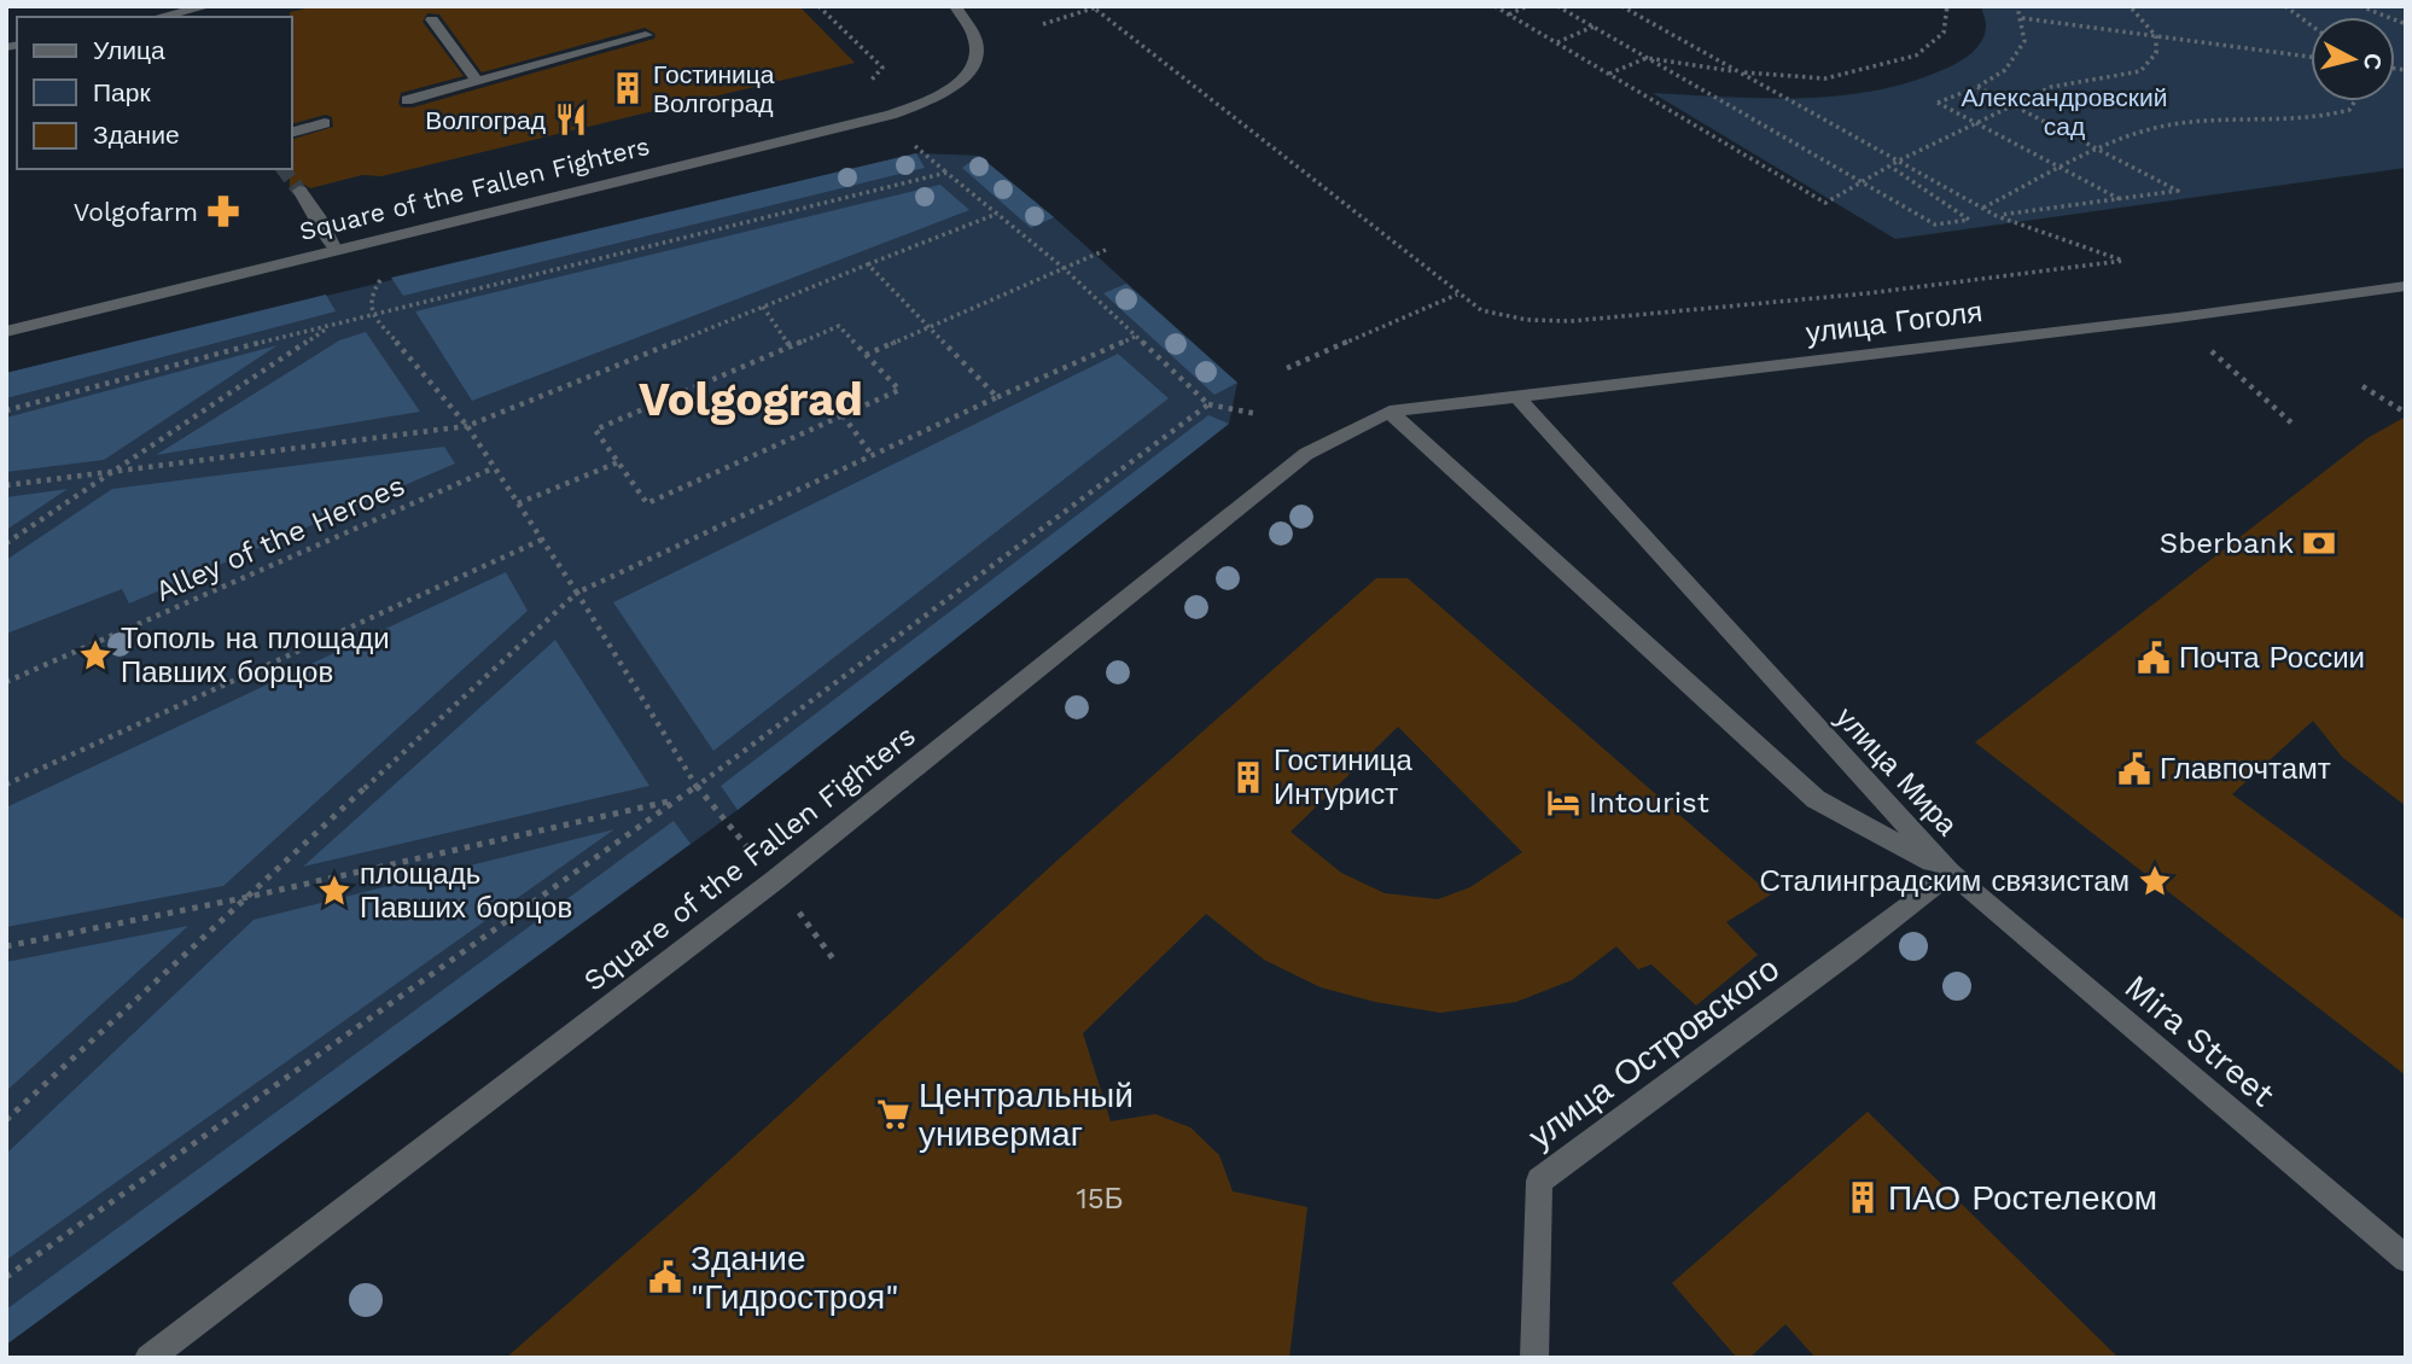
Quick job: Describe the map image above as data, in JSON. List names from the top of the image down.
{
  "streets": {
    "street": [
      "Square of the Fallen Fighters",
      "улица Гоголя",
      "улица Мира",
      "Mira Street",
      "улица Островского"
    ],
    "path": ["Alley of the Heroes"]
  },
  "crossings": [
    ["Square of the Fallen Fighters", "улица Гоголя"],
    ["Square of the Fallen Fighters", "улица Мира"],
    ["улица Гоголя", "улица Мира"],
    ["улица Мира", "Mira Street"],
    ["улица Мира", "улица Островского"],
    ["Mira Street", "улица Островского"]
  ],
  "districts": ["Volgograd"],
  "parks": ["Александровский сад"],
  "places": {
    "building": ["Гостиница Волгоград", "Гостиница Интурист", "ПАО Ростелеком"],
    "restaurant": ["Волгоград"],
    "pharmacy": ["Volgofarm"],
    "bank": ["Sberbank"],
    "place": ["Тополь на площади Павших борцов", "Сталинградским связистам", "площадь Павших борцов"],
    "public building": ["Почта России", "Главпочтамт", "Здание \"Гидростроя\""],
    "hotel": ["Intourist"],
    "supermarket": ["Центральный универмаг"]
  },
  "house_numbers": ["15Б"],
  "legend": ["Улица", "Парк", "Здание"],
  "north": "right"
}
